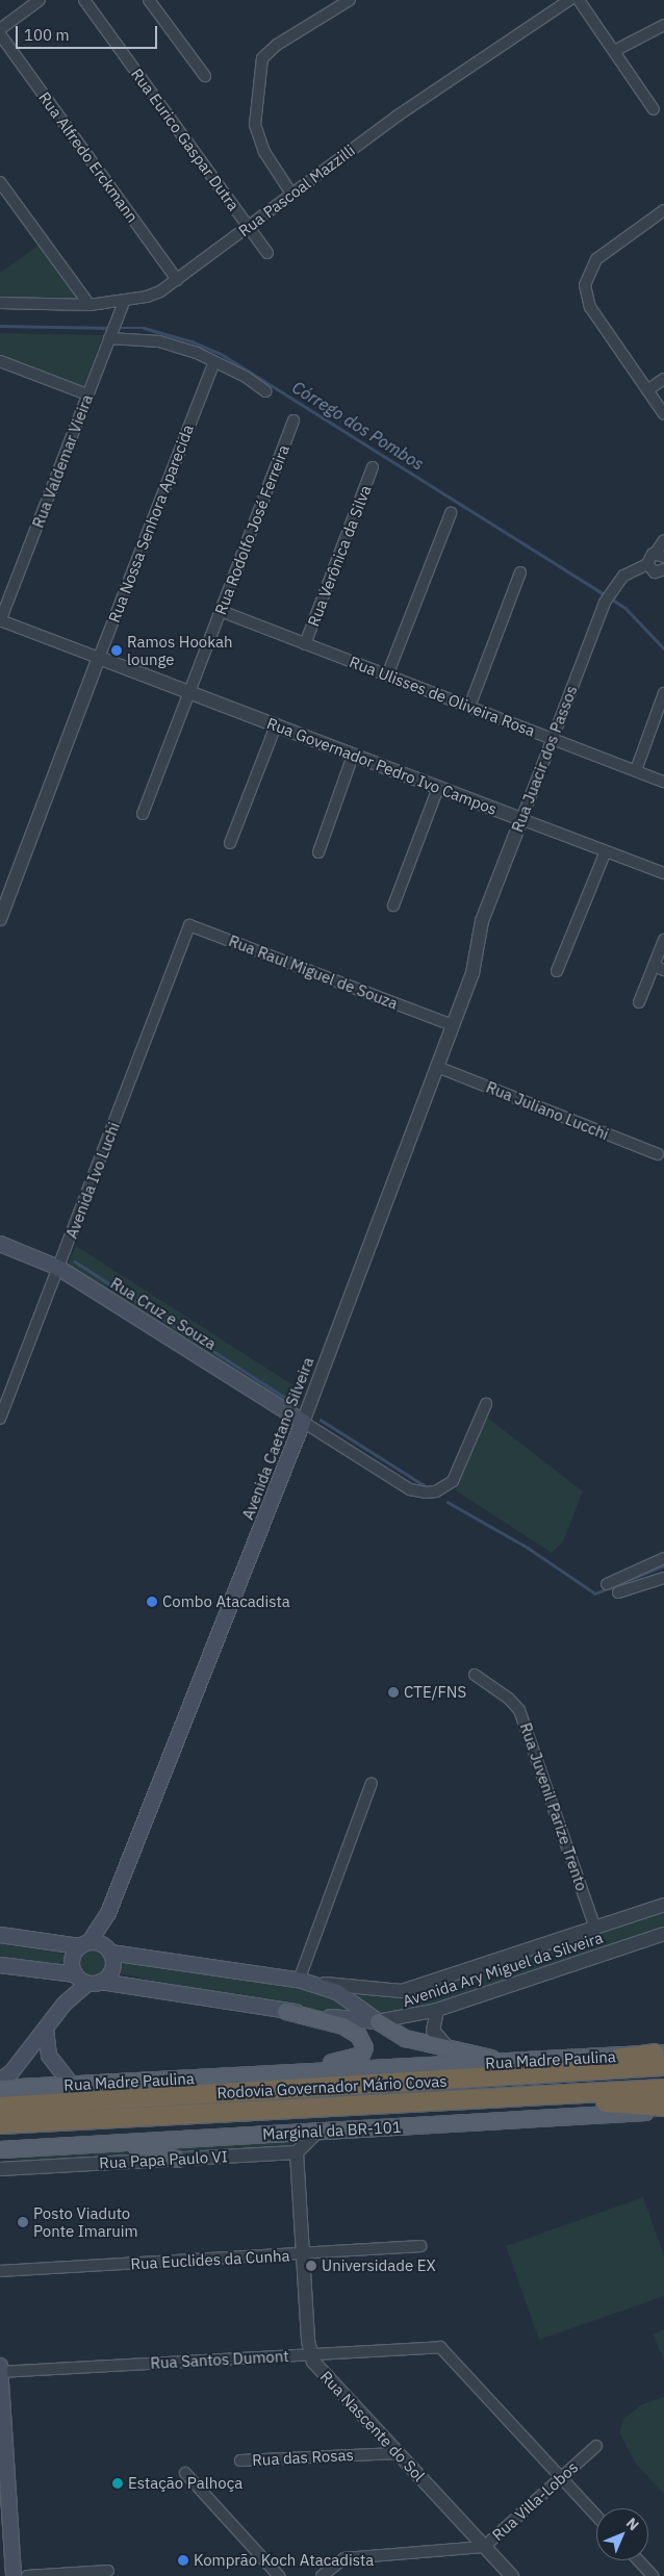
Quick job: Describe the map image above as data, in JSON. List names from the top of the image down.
{
  "streets": {
    "highway": ["Rodovia Governador Mário Covas"],
    "main road": [
      "Rua Cruz e Souza",
      "Avenida Caetano Silveira",
      "Avenida Ary Miguel da Silveira",
      "Rua Madre Paulina",
      "Marginal da BR-101"
    ],
    "street": [
      "Rua Eurico Gaspar Dutra",
      "Rua Alfredo Erckmann",
      "Rua Pascoal Mazzilli",
      "Rua Valdemar Vieira",
      "Rua Nossa Senhora Aparecida",
      "Rua Rodolfo José Ferreira",
      "Rua Verônica da Silva",
      "Rua Ulisses de Oliveira Rosa",
      "Rua Juacir dos Passos",
      "Rua Governador Pedro Ivo Campos",
      "Rua Raul Miguel de Souza",
      "Rua Juliano Lucchi",
      "Avenida Ivo Luchi",
      "Rua Juvenil Parize Trento",
      "Rua Papa Paulo VI",
      "Rua Euclides da Cunha",
      "Rua Santos Dumont",
      "Rua Nascente do Sol",
      "Rua das Rosas",
      "Rua Villa-Lobos"
    ]
  },
  "crossings": [
    ["Rua Eurico Gaspar Dutra", "Rua Pascoal Mazzilli"],
    ["Rua Alfredo Erckmann", "Rua Pascoal Mazzilli"],
    ["Rua Pascoal Mazzilli", "Rua Valdemar Vieira"],
    ["Rua Nossa Senhora Aparecida", "Rua Governador Pedro Ivo Campos"],
    ["Rua Rodolfo José Ferreira", "Rua Ulisses de Oliveira Rosa"],
    ["Rua Rodolfo José Ferreira", "Rua Governador Pedro Ivo Campos"],
    ["Rua Verônica da Silva", "Rua Ulisses de Oliveira Rosa"],
    ["Rua Ulisses de Oliveira Rosa", "Rua Juacir dos Passos"],
    ["Rua Juacir dos Passos", "Rua Governador Pedro Ivo Campos"],
    ["Rua Juacir dos Passos", "Avenida Caetano Silveira"],
    ["Rua Raul Miguel de Souza", "Avenida Ivo Luchi"],
    ["Rua Raul Miguel de Souza", "Avenida Caetano Silveira"],
    ["Rua Juliano Lucchi", "Avenida Caetano Silveira"],
    ["Avenida Ivo Luchi", "Rua Cruz e Souza"],
    ["Rua Cruz e Souza", "Avenida Caetano Silveira"],
    ["Avenida Caetano Silveira", "Avenida Ary Miguel da Silveira"],
    ["Rua Juvenil Parize Trento", "Avenida Ary Miguel da Silveira"],
    ["Rua Madre Paulina", "Rodovia Governador Mário Covas"],
    ["Rua Papa Paulo VI", "Rua Nascente do Sol"],
    ["Rua Euclides da Cunha", "Rua Nascente do Sol"],
    ["Rua Santos Dumont", "Rua Nascente do Sol"],
    ["Rua Santos Dumont", "Rua Villa-Lobos"],
    ["Rua Nascente do Sol", "Rua das Rosas"],
    ["Rua Nascente do Sol", "Rua Villa-Lobos"]
  ],
  "water": ["Córrego dos Pombos"],
  "places": [
    "Ramos Hookah lounge",
    "Combo Atacadista",
    "CTE/FNS",
    "Posto Viaduto Ponte Imaruim",
    "Universidade EX",
    "Estação Palhoça",
    "Komprão Koch Atacadista"
  ],
  "scale_bar": "100 m",
  "north": "top right"
}
